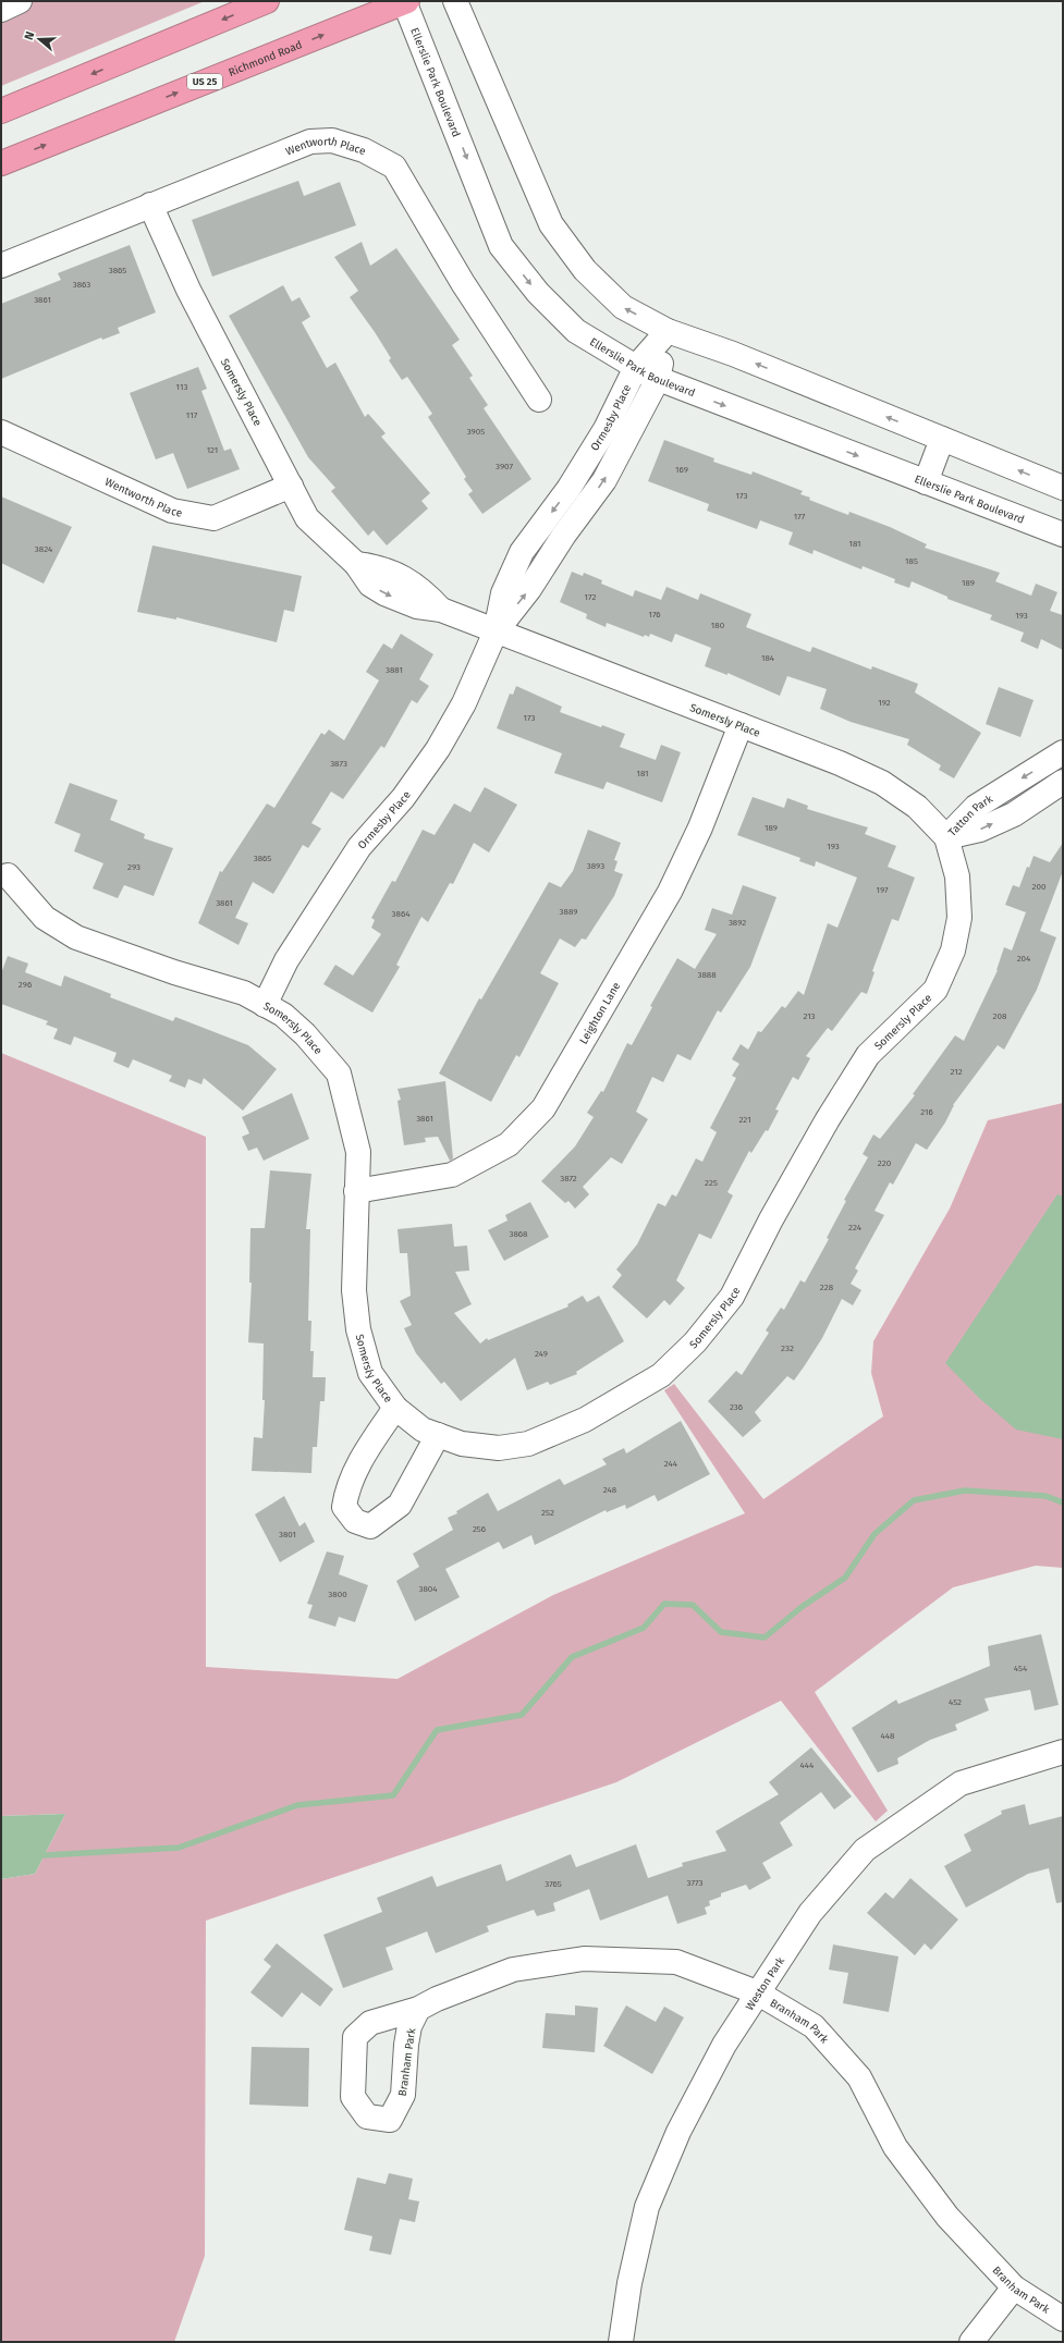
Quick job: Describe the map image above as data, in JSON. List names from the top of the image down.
{
  "streets": {
    "highway": ["Richmond Road", "US 25"],
    "street": [
      "Ellerslie Park Boulevard",
      "Wentworth Place",
      "Somersly Place",
      "Ormesby Place",
      "Tatton Park",
      "Leighton Lane",
      "Weston Park",
      "Branham Park"
    ]
  },
  "crossings": [
    ["Richmond Road", "Ellerslie Park Boulevard"],
    ["Ellerslie Park Boulevard", "Ormesby Place"],
    ["Wentworth Place", "Somersly Place"],
    ["Somersly Place", "Ormesby Place"],
    ["Somersly Place", "Tatton Park"],
    ["Somersly Place", "Leighton Lane"],
    ["Weston Park", "Branham Park"]
  ],
  "house_numbers": [
    "3865",
    "3863",
    "3861",
    "113",
    "117",
    "3905",
    "121",
    "3907",
    "169",
    "173",
    "177",
    "181",
    "3824",
    "185",
    "189",
    "172",
    "176",
    "193",
    "180",
    "184",
    "3881",
    "192",
    "173",
    "3873",
    "181",
    "189",
    "193",
    "3865",
    "3893",
    "293",
    "200",
    "197",
    "3861",
    "3889",
    "3864",
    "3892",
    "204",
    "3888",
    "296",
    "213",
    "208",
    "212",
    "216",
    "3861",
    "221",
    "220",
    "3872",
    "225",
    "224",
    "3868",
    "228",
    "232",
    "249",
    "236",
    "244",
    "248",
    "252",
    "256",
    "3801",
    "3804",
    "3800",
    "454",
    "452",
    "448",
    "444",
    "3773",
    "3765"
  ],
  "north": "left"
}
